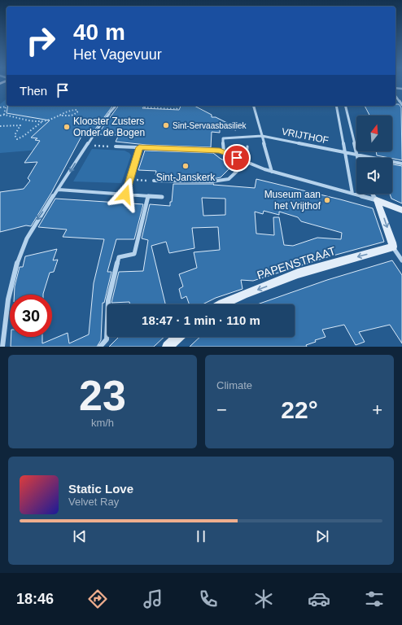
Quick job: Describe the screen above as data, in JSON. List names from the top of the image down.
{
  "streets": {
    "street": ["VRIJTHOF", "PAPENSTRAAT"]
  },
  "one_way": ["PAPENSTRAAT"],
  "places": [
    "Sint-Servaasbasiliek",
    "Klooster Zusters Onder de Bogen",
    "Sint-Janskerk",
    "Museum aan het Vrijthof"
  ],
  "north": "top",
  "page": {
    "turn": ["40 m", "Het Vagevuur"],
    "then": "Then",
    "limit": "30",
    "trip": "18:47 · 1 min · 110 m",
    "tile": [
      ["23", "km/h"],
      "Climate"
    ],
    "heat": ["−", "22°", "+"],
    "song": ["Static Love", "Velvet Ray"],
    "tabs": "18:46"
  }
}
